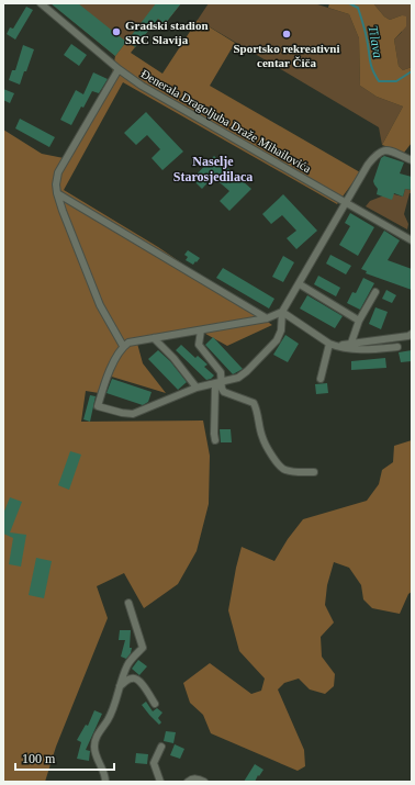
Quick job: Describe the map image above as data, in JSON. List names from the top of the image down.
{
  "streets": {
    "street": ["Đenerala Dragoljuba Draže Mihailovića"]
  },
  "districts": ["Naselje Starosjedilaca"],
  "water": ["Tilava"],
  "places": ["Gradski stadion SRC Slavija", "Sportsko rekreativni centar Čiča"],
  "scale_bar": "100 m"
}
